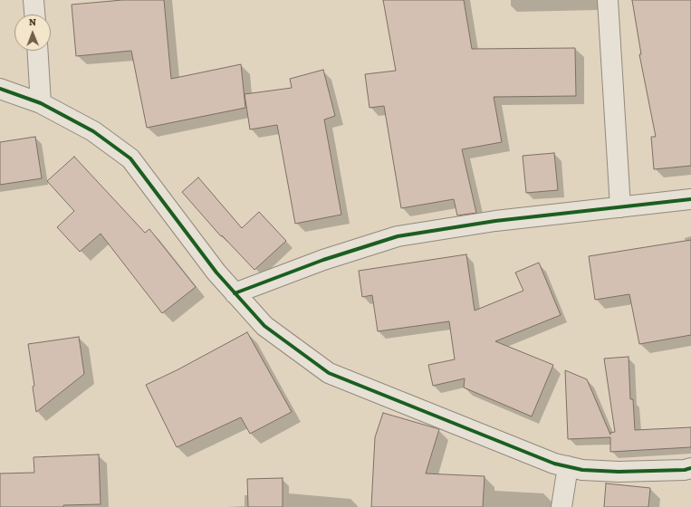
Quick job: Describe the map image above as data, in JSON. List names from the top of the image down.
{
  "north": "top"
}
